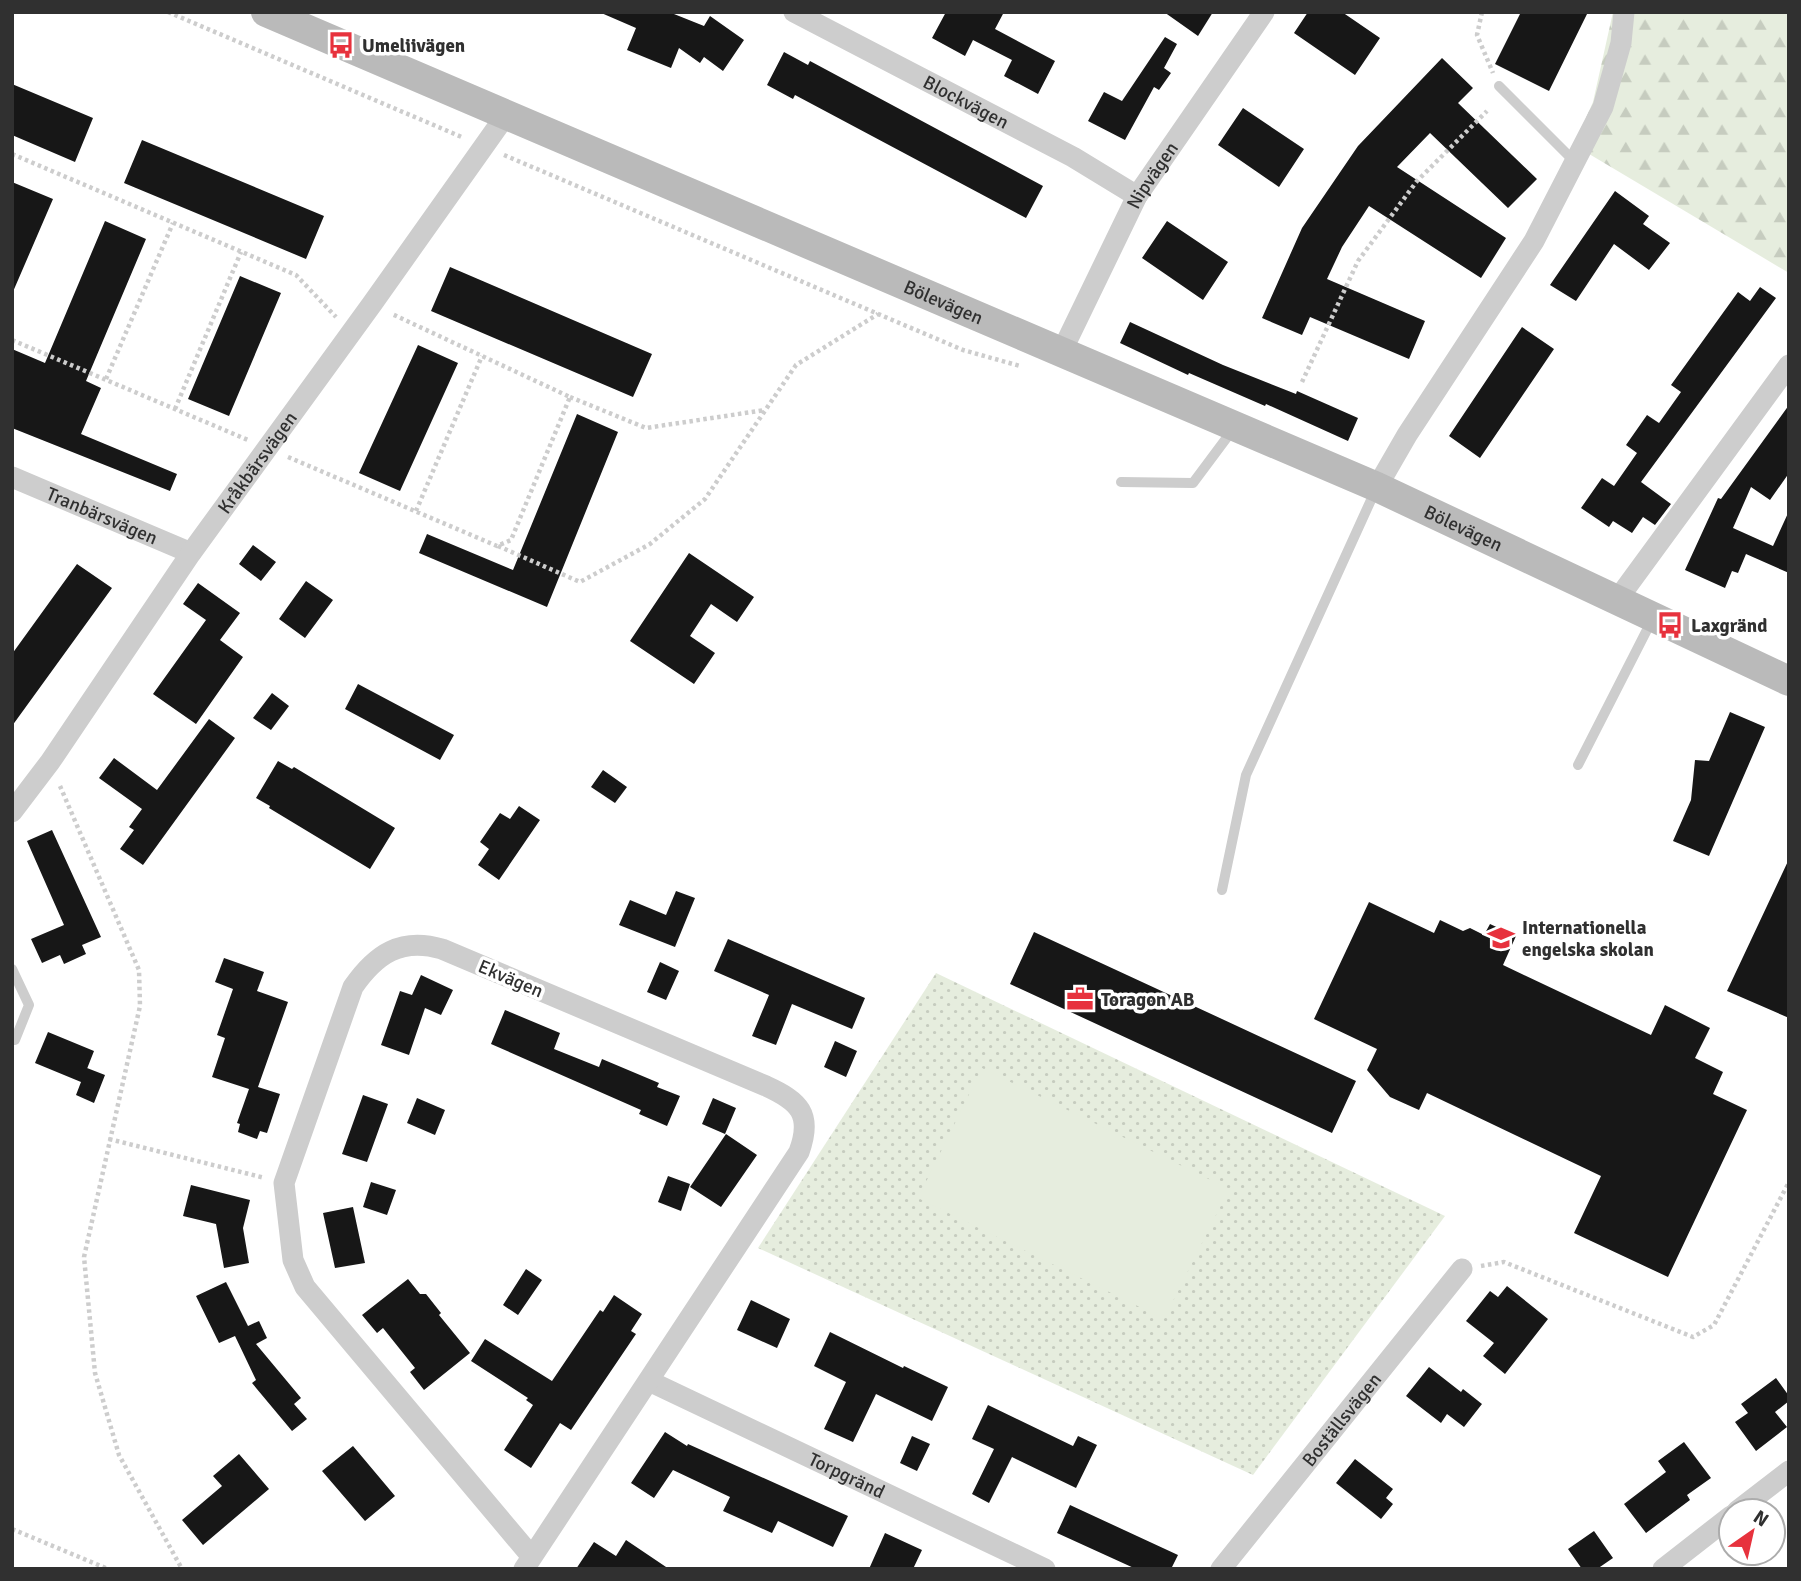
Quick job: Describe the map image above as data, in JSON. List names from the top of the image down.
{
  "streets": {
    "street": [
      "Blockvägen",
      "Nipvägen",
      "Bölevägen",
      "Kråkbärsvägen",
      "Tranbärsvägen",
      "Ekvägen",
      "Boställsvägen",
      "Torpgränd"
    ]
  },
  "crossings": [
    ["Blockvägen", "Nipvägen"],
    ["Nipvägen", "Bölevägen"],
    ["Bölevägen", "Kråkbärsvägen"],
    ["Kråkbärsvägen", "Tranbärsvägen"],
    ["Ekvägen", "Torpgränd"]
  ],
  "places": {
    "bus stop": ["Umeliivägen", "Laxgränd"],
    "school or university": ["Internationella engelska skolan"],
    "office": ["Toragon AB"]
  },
  "north": "top right"
}
